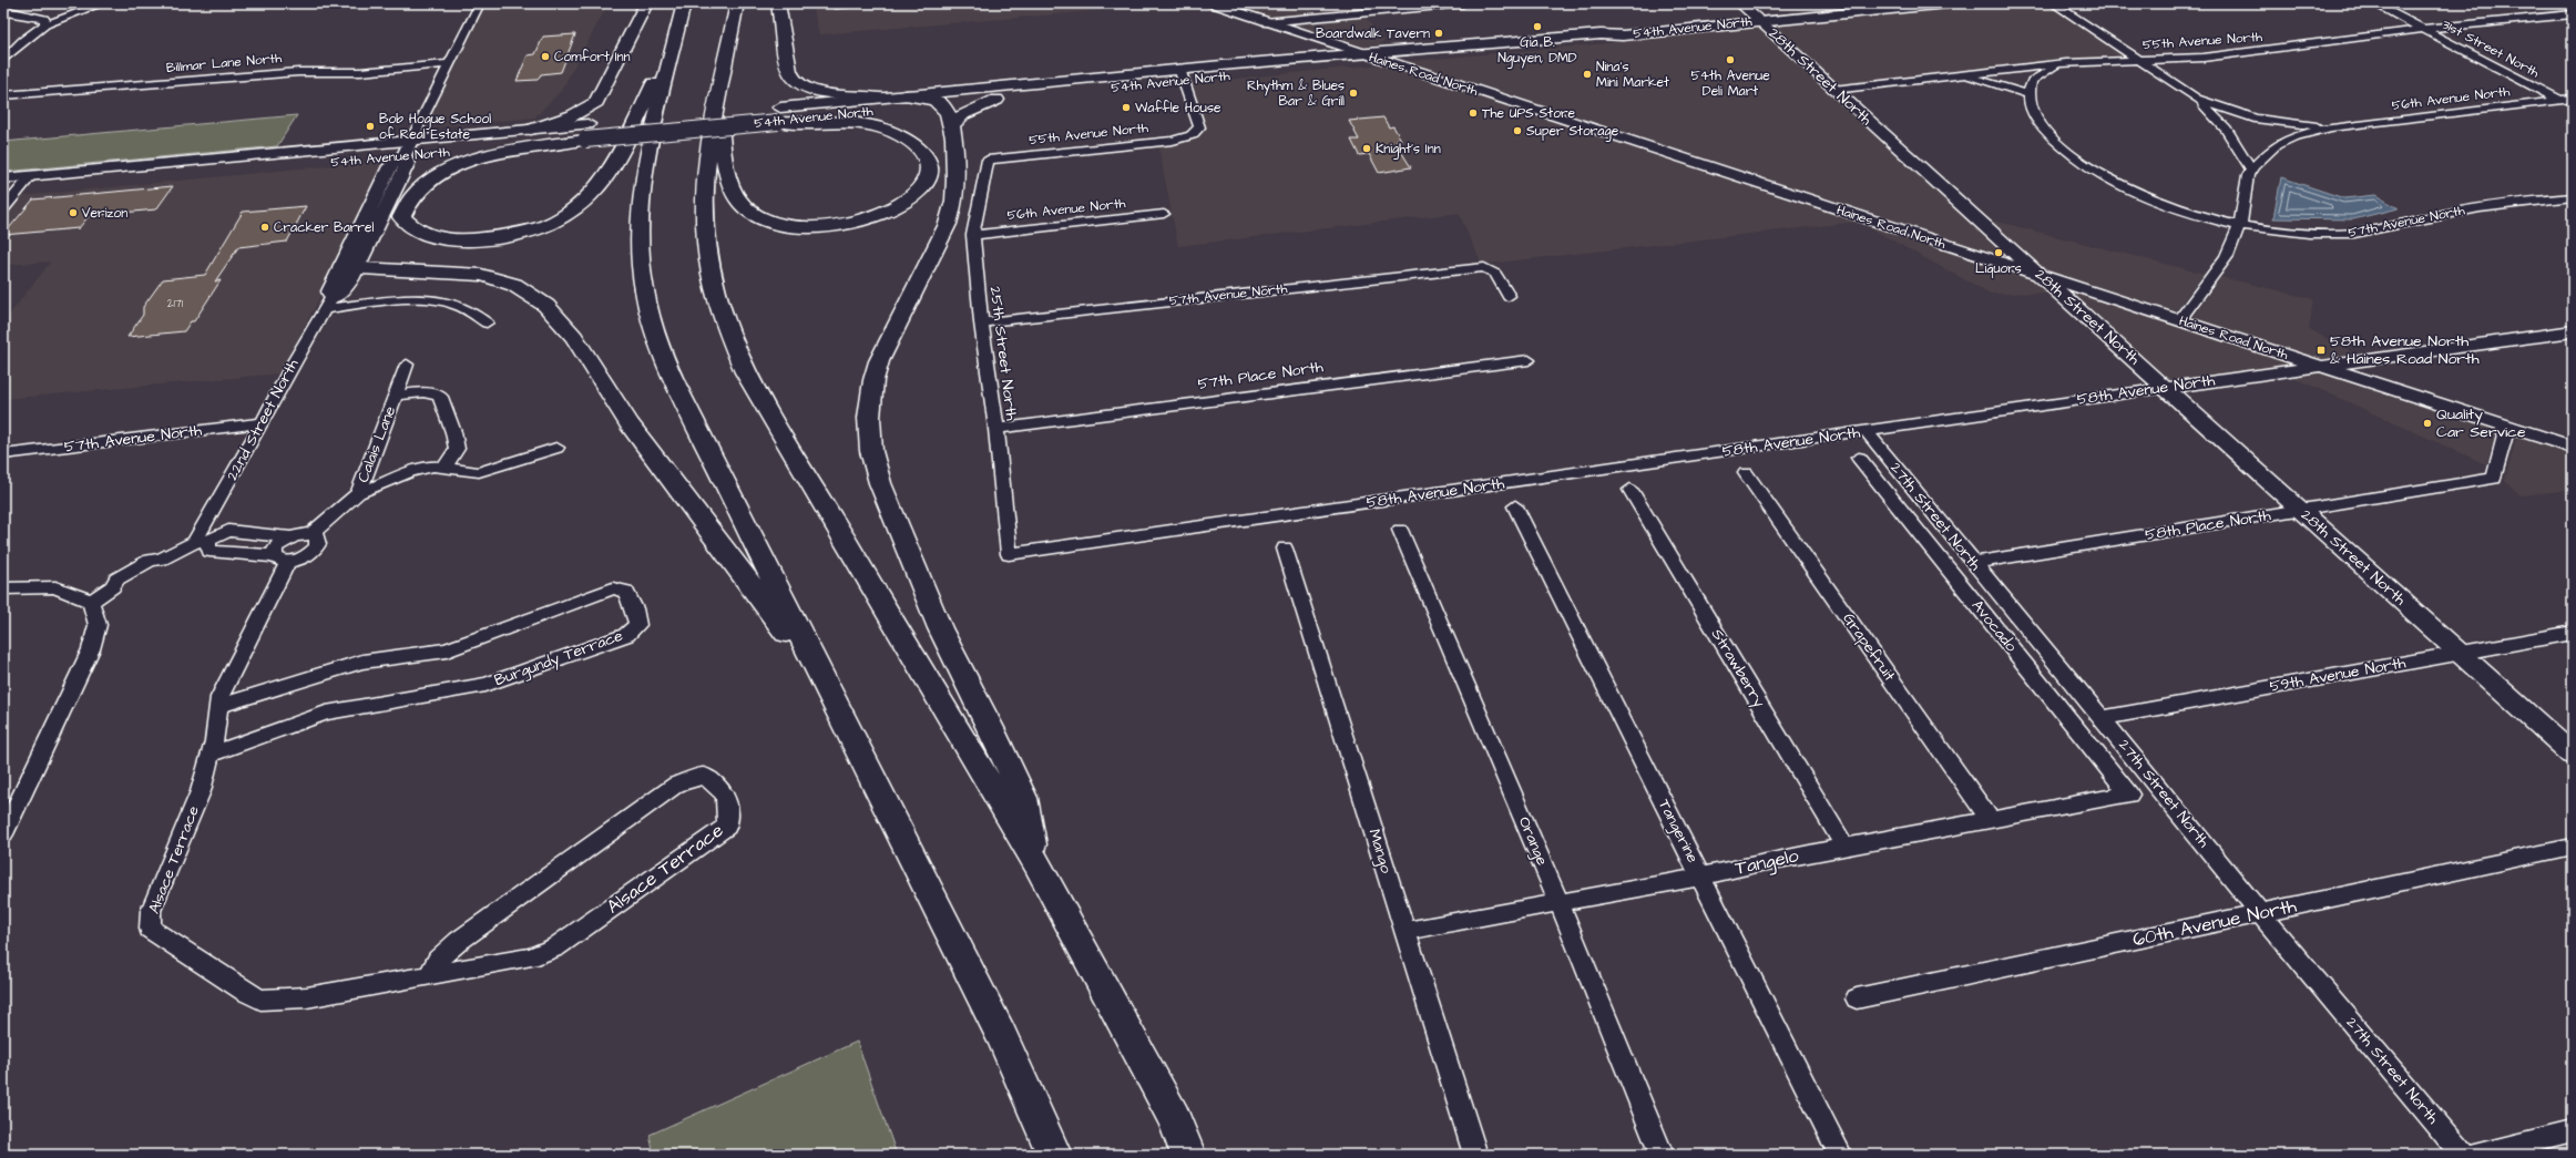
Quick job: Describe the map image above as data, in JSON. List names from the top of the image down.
{
  "streets": {
    "main road": ["54th Avenue North"],
    "street": [
      "55th Avenue North",
      "31st Street North",
      "Billmar Lane North",
      "Haines Road North",
      "28th Street North",
      "56th Avenue North",
      "57th Avenue North",
      "25th Street North",
      "57th Place North",
      "58th Avenue North",
      "22nd Street North",
      "Calais Lane",
      "27th Street North",
      "58th Place North",
      "Avocado",
      "Grapefruit",
      "Burgundy Terrace",
      "Strawberry",
      "59th Avenue North",
      "Tangerine",
      "Orange",
      "Mango",
      "Alsace Terrace",
      "Tangelo",
      "60th Avenue North"
    ]
  },
  "crossings": [
    ["54th Avenue North", "55th Avenue North"],
    ["54th Avenue North", "Haines Road North"],
    ["54th Avenue North", "28th Street North"],
    ["54th Avenue North", "22nd Street North"],
    ["55th Avenue North", "31st Street North"],
    ["55th Avenue North", "28th Street North"],
    ["55th Avenue North", "25th Street North"],
    ["31st Street North", "56th Avenue North"],
    ["Billmar Lane North", "22nd Street North"],
    ["Haines Road North", "28th Street North"],
    ["Haines Road North", "58th Avenue North"],
    ["Haines Road North", "58th Place North"],
    ["28th Street North", "58th Avenue North"],
    ["28th Street North", "58th Place North"],
    ["28th Street North", "59th Avenue North"],
    ["56th Avenue North", "25th Street North"],
    ["57th Avenue North", "25th Street North"],
    ["57th Avenue North", "22nd Street North"],
    ["25th Street North", "57th Place North"],
    ["25th Street North", "58th Avenue North"],
    ["58th Avenue North", "27th Street North"],
    ["27th Street North", "58th Place North"],
    ["27th Street North", "59th Avenue North"],
    ["27th Street North", "60th Avenue North"],
    ["Avocado", "Tangelo"],
    ["Grapefruit", "Tangelo"],
    ["Burgundy Terrace", "Alsace Terrace"],
    ["Strawberry", "Tangelo"],
    ["Tangerine", "Tangelo"],
    ["Orange", "Tangelo"],
    ["Mango", "Tangelo"]
  ],
  "places": {
    "other": [
      "Gia B. Nguyen, DMD",
      "Boardwalk Tavern",
      "Comfort Inn",
      "54th Avenue Deli Mart",
      "Nina's Mini Market",
      "Rhythm & Blues Bar & Grill",
      "Waffle House",
      "The UPS Store",
      "Bob Hogue School of Real Estate",
      "Super Storage",
      "Knight's Inn",
      "Verizon",
      "Cracker Barrel",
      "Liquors",
      "Quality Car Service"
    ],
    "transit": ["58th Avenue North & Haines Road North"]
  },
  "house_numbers": ["2171"]
}
